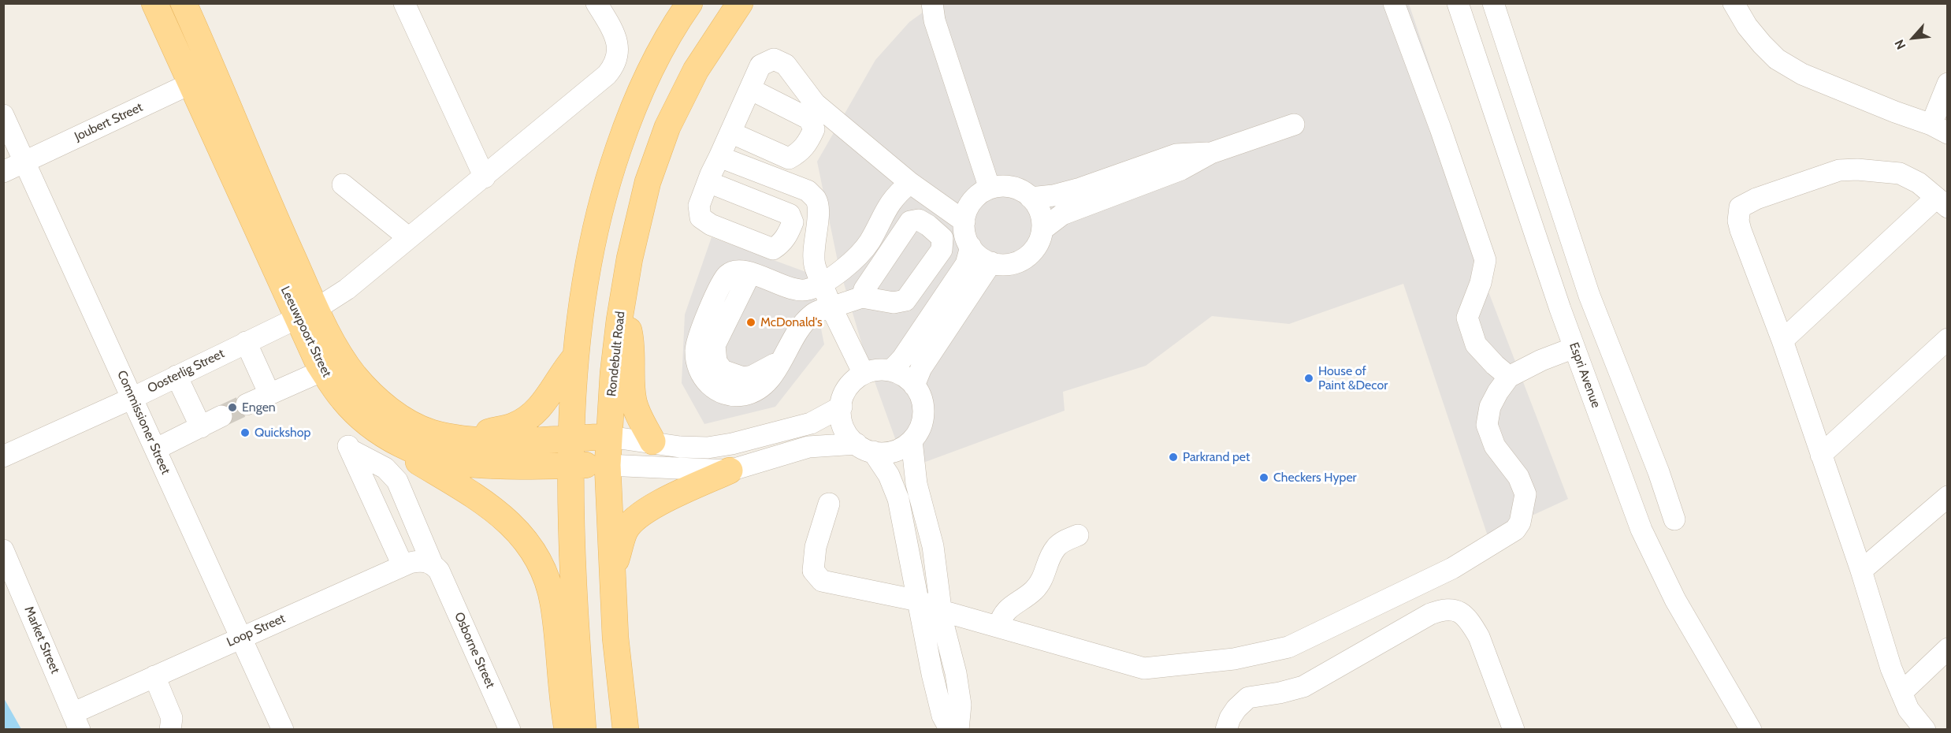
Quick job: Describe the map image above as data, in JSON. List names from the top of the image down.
{
  "streets": {
    "main road": ["Leeuwpoort Street", "Rondebult Road"],
    "street": [
      "Joubert Street",
      "Oosterlig Street",
      "Espri Avenue",
      "Commissioner Street",
      "Loop Street",
      "Market Street",
      "Osborne Street"
    ]
  },
  "crossings": [
    ["Joubert Street", "Leeuwpoort Street"],
    ["Joubert Street", "Commissioner Street"],
    ["Leeuwpoort Street", "Rondebult Road"],
    ["Leeuwpoort Street", "Oosterlig Street"],
    ["Oosterlig Street", "Commissioner Street"],
    ["Commissioner Street", "Loop Street"],
    ["Loop Street", "Market Street"],
    ["Loop Street", "Osborne Street"]
  ],
  "places": [
    "McDonald's",
    "House of Paint &Decor",
    "Engen",
    "Quickshop",
    "Parkrand pet",
    "Checkers Hyper"
  ],
  "north": "bottom left"
}
